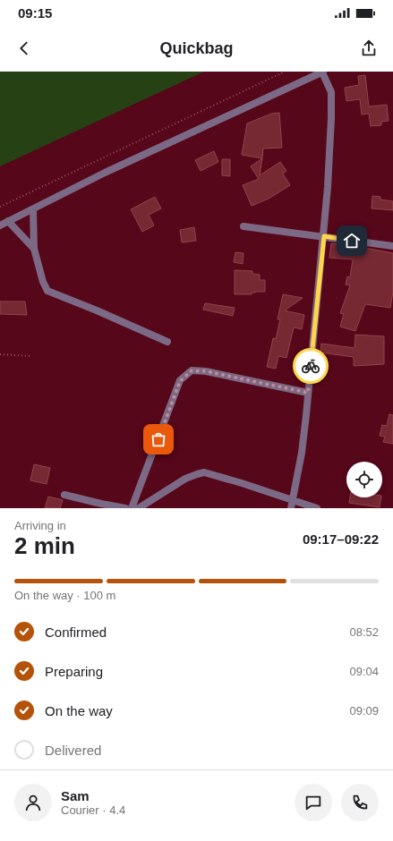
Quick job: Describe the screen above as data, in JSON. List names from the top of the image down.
{
  "page": {
    "status": "09:15",
    "header": "Quickbag",
    "heading": ["2 min", "Arriving in", "09:17–09:22"],
    "panel": ["Sam", "Courier · 4.4"],
    "bar": "On the way · 100 m",
    "list": [
      ["Confirmed", "08:52"],
      ["Preparing", "09:04"],
      ["On the way", "09:09"],
      "Delivered"
    ]
  }
}
